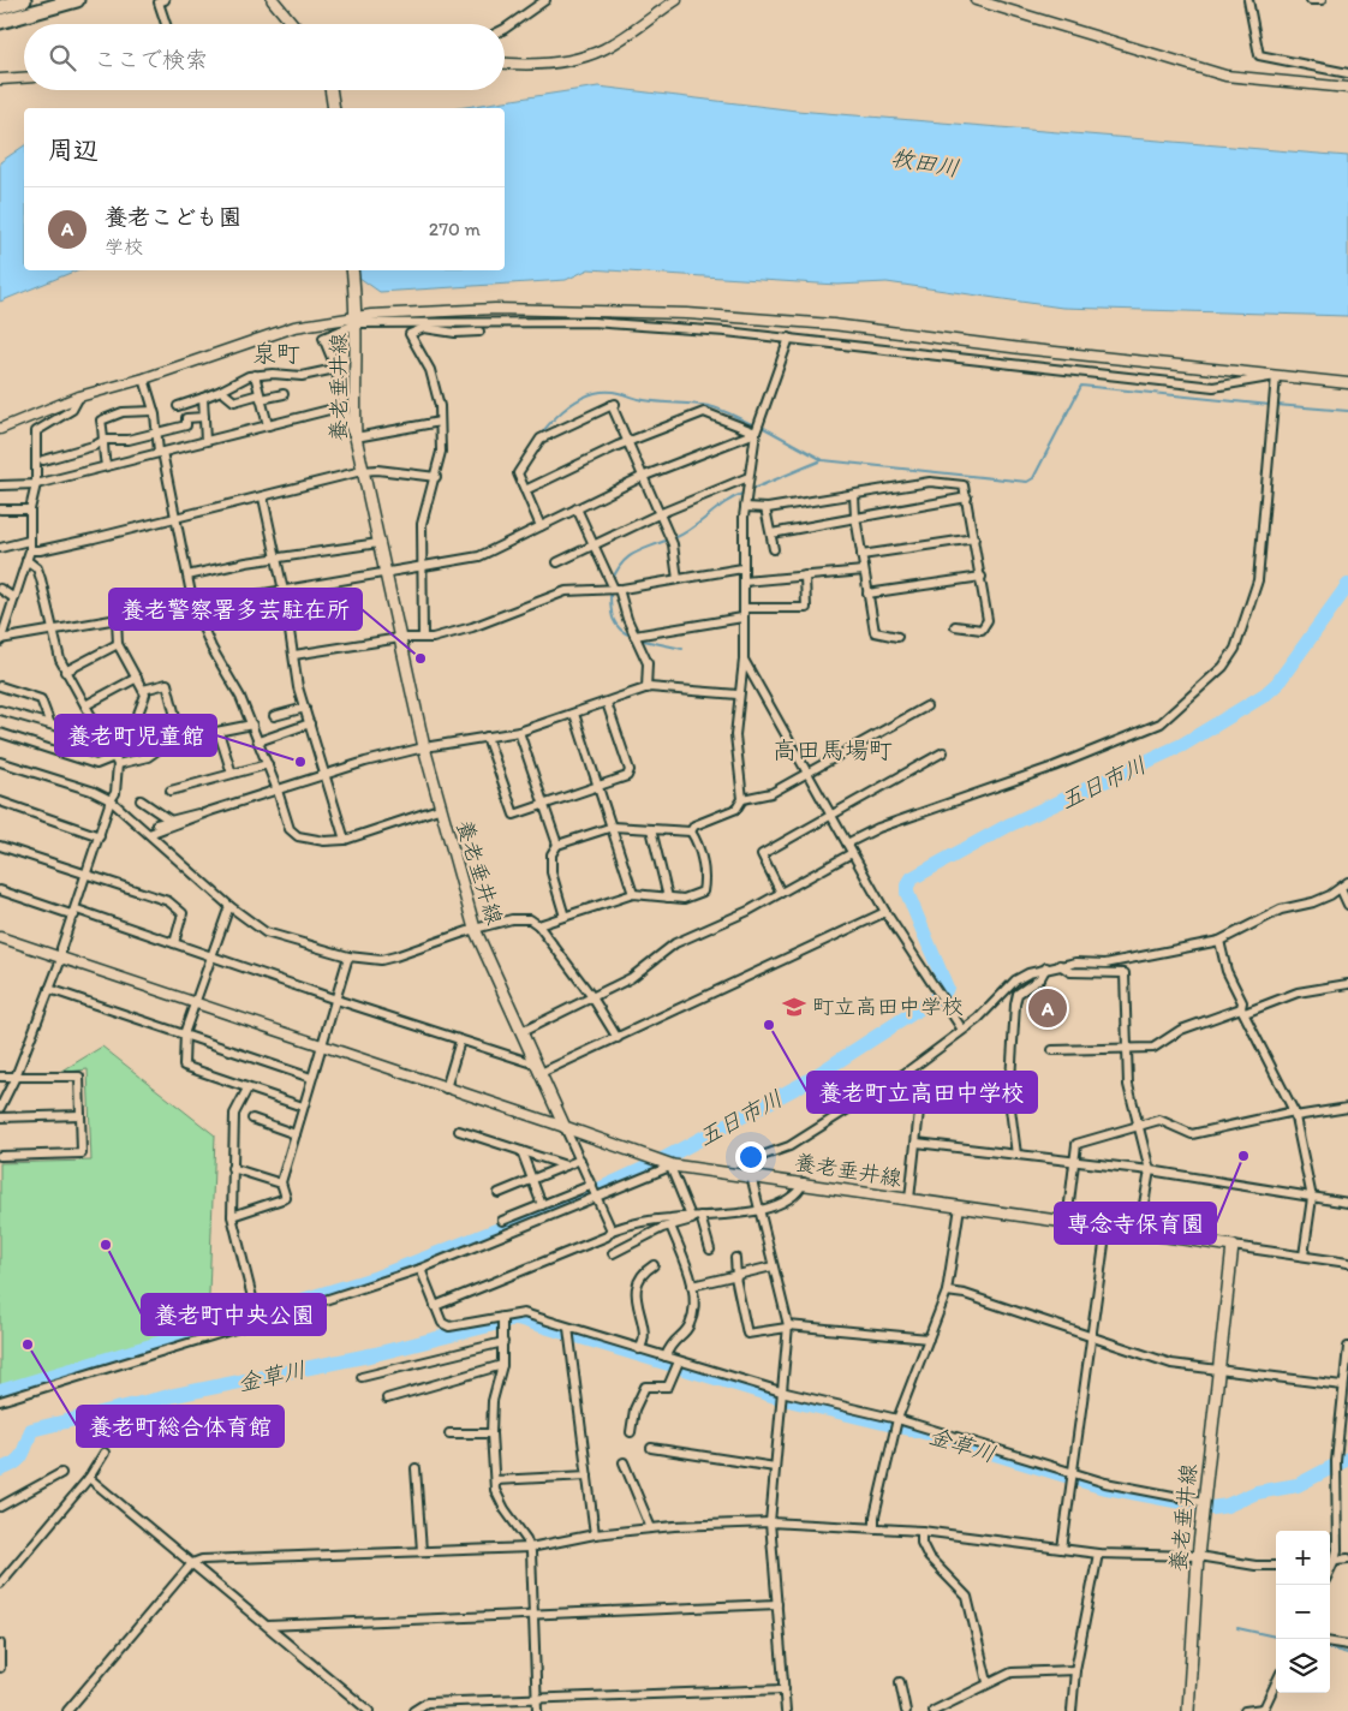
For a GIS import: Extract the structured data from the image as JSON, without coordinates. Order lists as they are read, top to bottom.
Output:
{
  "streets": {
    "main road": ["養老垂井線"]
  },
  "districts": ["泉町", "高田馬場町"],
  "water": ["牧田川", "五日市川", "金草川"],
  "places": {
    "other": [
      "養老警察署多芸駐在所",
      "養老町児童館",
      "養老町立高田中学校",
      "専念寺保育園",
      "養老町中央公園",
      "養老町総合体育館"
    ],
    "school or university": ["町立高田中学校"]
  },
  "page": {
    "search": "ここで検索",
    "heading": "周辺",
    "list": [
      {
        "mark": "A",
        "name": "養老こども園",
        "note": "学校",
        "value": "270 m"
      }
    ],
    "pins": "A",
    "map_buttons": ["+", "−"]
  }
}
